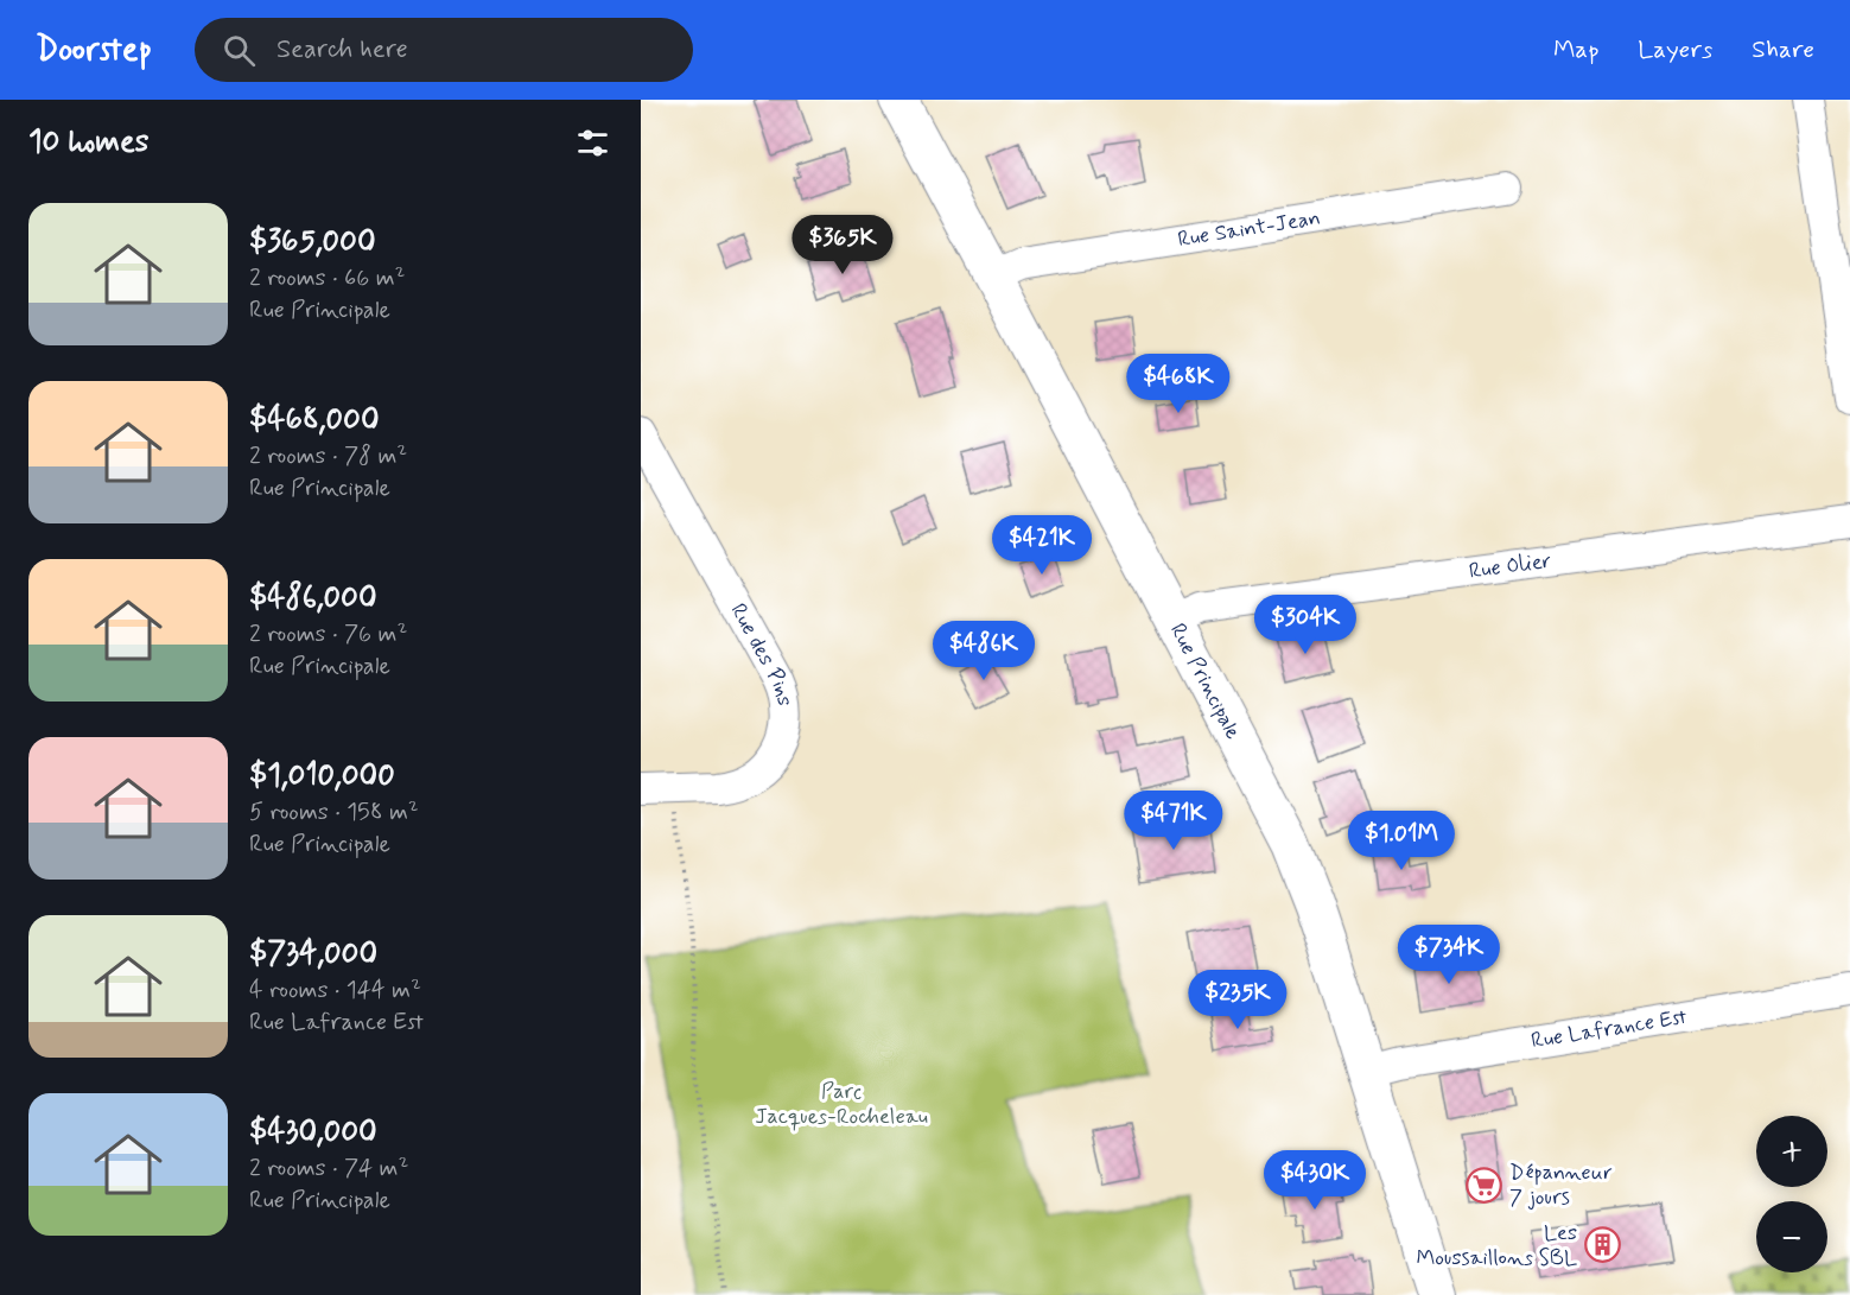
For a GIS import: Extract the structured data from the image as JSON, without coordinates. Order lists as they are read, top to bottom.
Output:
{
  "streets": {
    "street": [
      "Rue Saint-Jean",
      "Rue Olier",
      "Rue des Pins",
      "Rue Principale",
      "Rue Lafrance Est"
    ]
  },
  "crossings": [
    ["Rue Saint-Jean", "Rue Principale"],
    ["Rue Olier", "Rue Principale"],
    ["Rue Principale", "Rue Lafrance Est"]
  ],
  "parks": ["Parc Jacques-Rocheleau"],
  "places": {
    "supermarket": ["Dépanneur 7 jours"],
    "building": ["Les Moussaillons SBL"]
  },
  "page": {
    "header": "Doorstep",
    "search": "Search here",
    "nav": ["Map", "Layers", "Share"],
    "heading": "10 homes",
    "list": [
      {
        "name": "$365,000",
        "note": "2 rooms · 66 m² · Rue Principale"
      },
      {
        "name": "$468,000",
        "note": "2 rooms · 78 m² · Rue Principale"
      },
      {
        "name": "$486,000",
        "note": "2 rooms · 76 m² · Rue Principale"
      },
      {
        "name": "$1,010,000",
        "note": "5 rooms · 158 m² · Rue Principale"
      },
      {
        "name": "$734,000",
        "note": "4 rooms · 144 m² · Rue Lafrance Est"
      },
      {
        "name": "$430,000",
        "note": "2 rooms · 74 m² · Rue Principale"
      }
    ],
    "price": [
      "$365K",
      "$468K",
      "$421K",
      "$304K",
      "$486K",
      "$471K",
      "$1.01M",
      "$734K",
      "$235K",
      "$430K"
    ],
    "map_buttons": ["+", "−"]
  }
}
